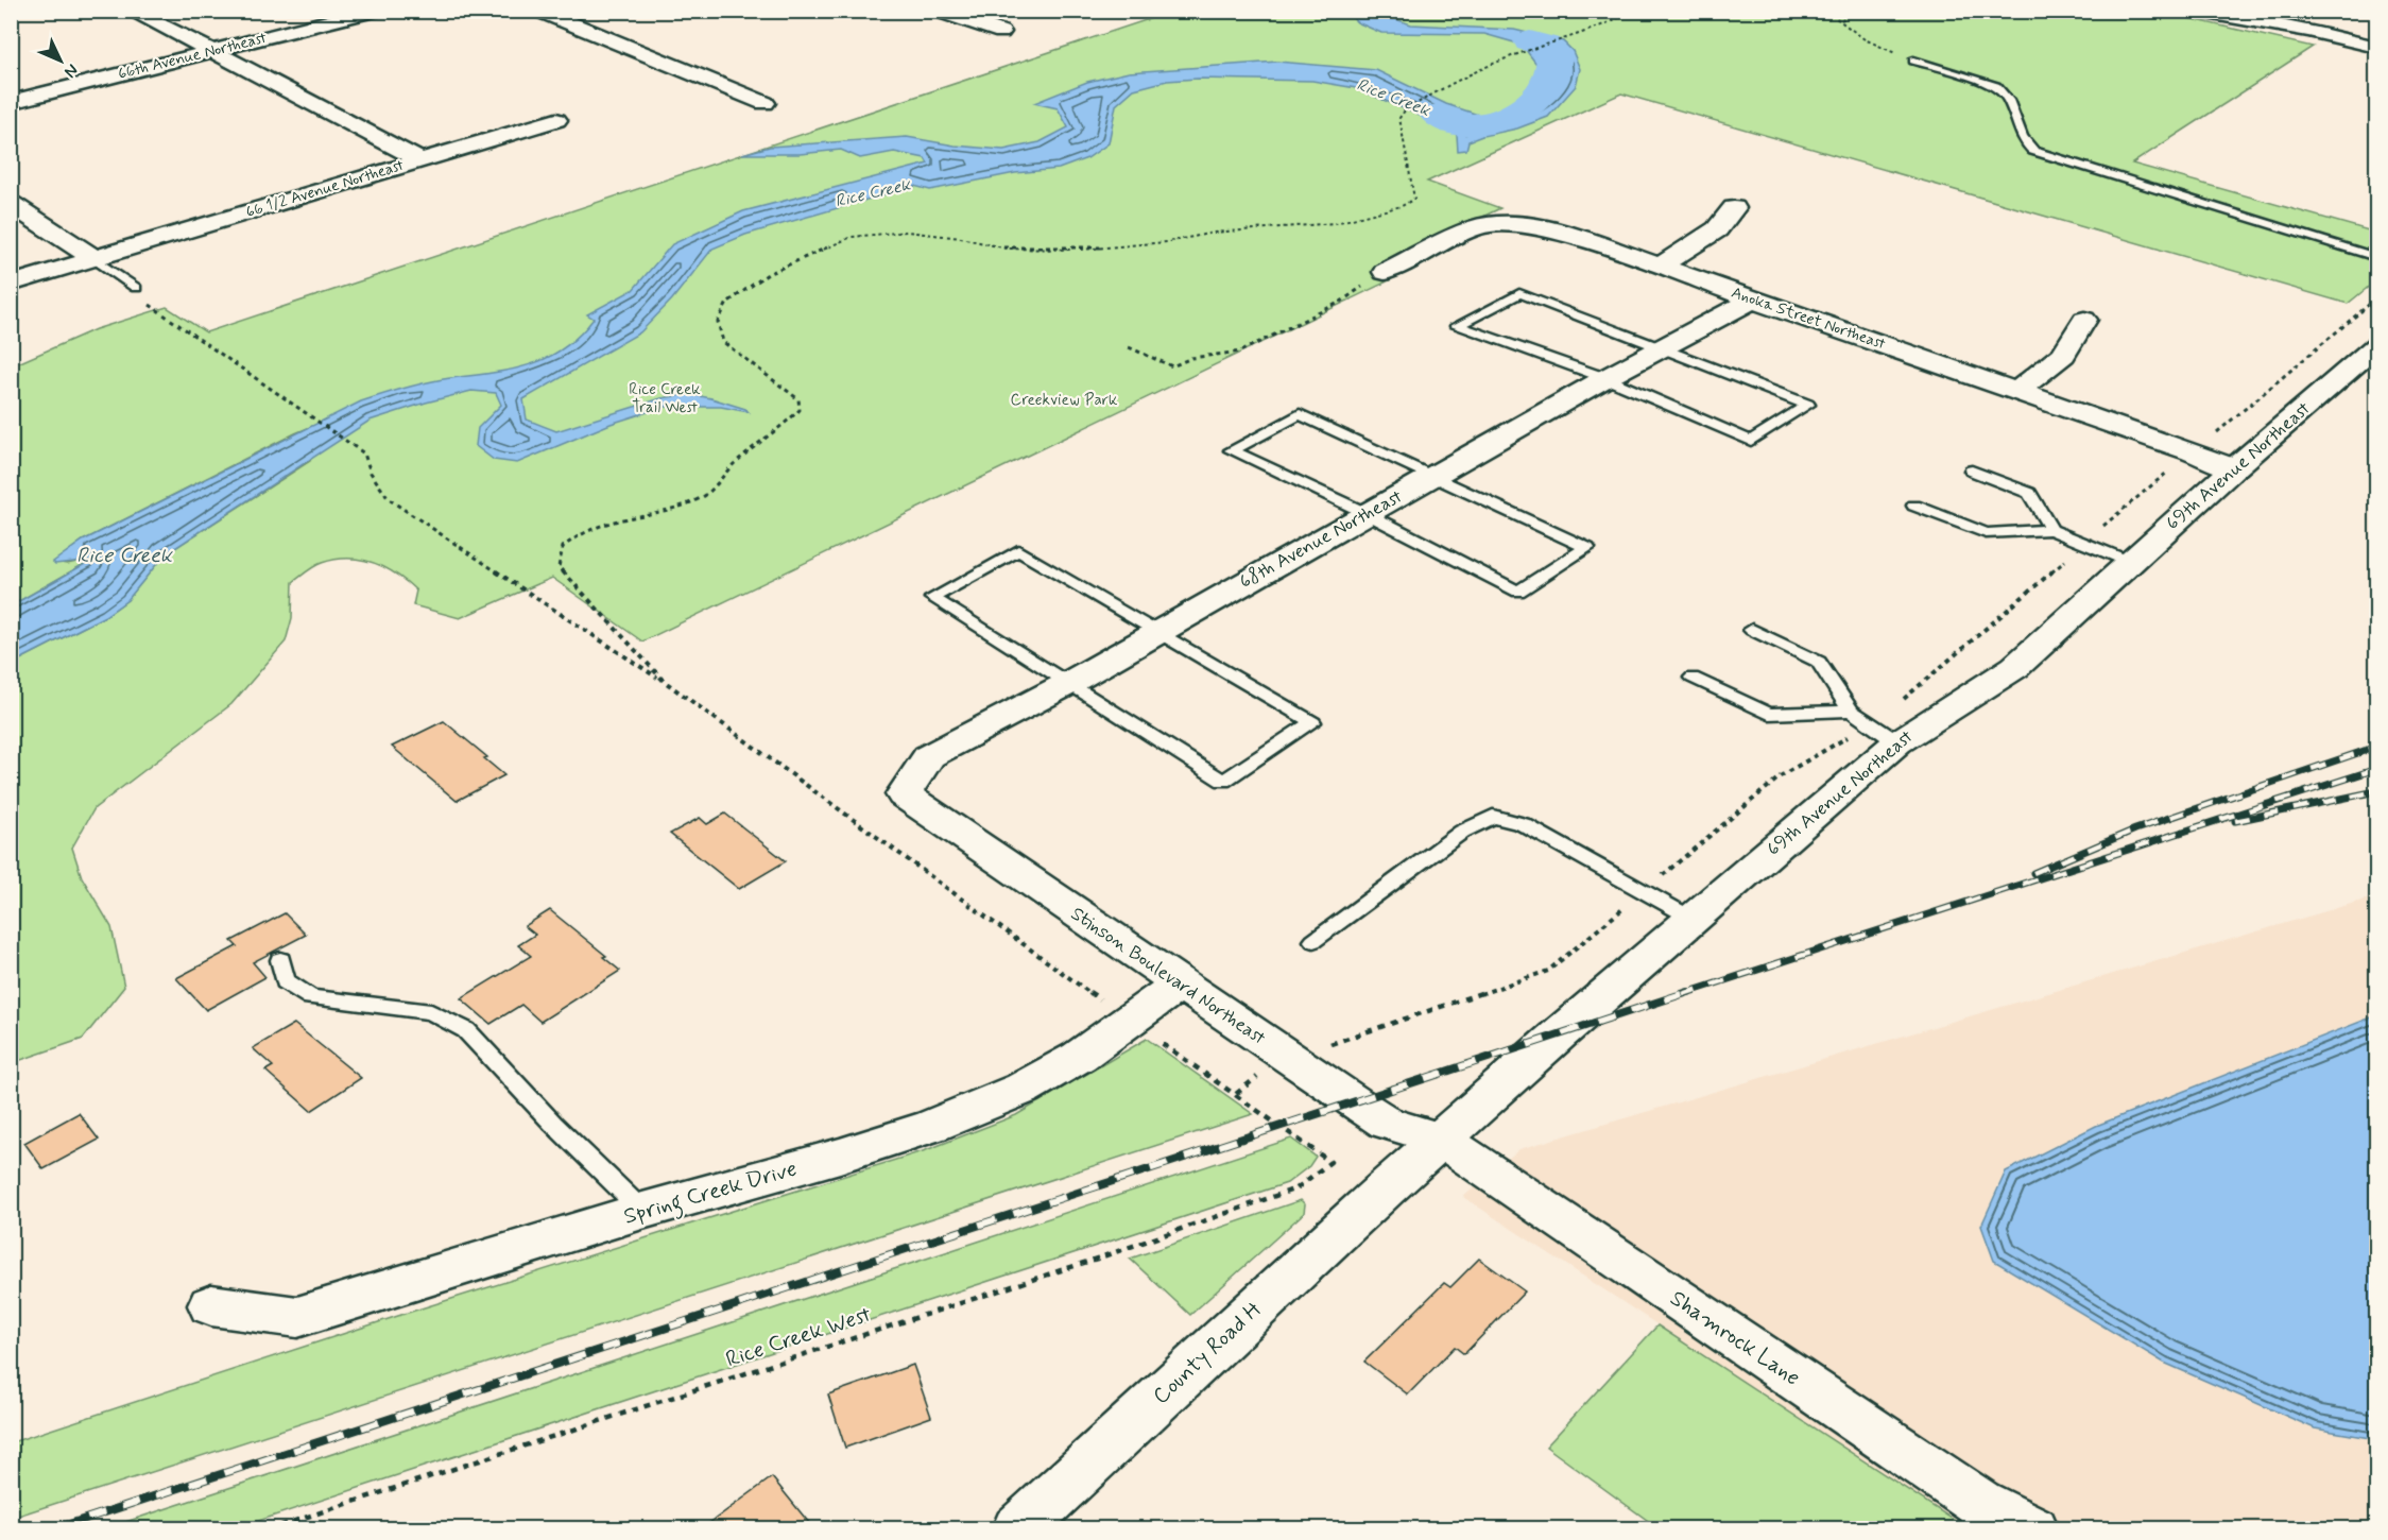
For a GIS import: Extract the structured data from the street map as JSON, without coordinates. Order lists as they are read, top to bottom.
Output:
{
  "streets": {
    "street": [
      "66th Avenue Northeast",
      "66 1/2 Avenue Northeast",
      "Anoka Street Northeast",
      "69th Avenue Northeast",
      "68th Avenue Northeast",
      "Stinson Boulevard Northeast",
      "Spring Creek Drive",
      "Shamrock Lane",
      "County Road H"
    ],
    "path": ["Rice Creek West"]
  },
  "crossings": [
    ["Anoka Street Northeast", "69th Avenue Northeast"],
    ["Anoka Street Northeast", "68th Avenue Northeast"],
    ["69th Avenue Northeast", "Stinson Boulevard Northeast"],
    ["69th Avenue Northeast", "Shamrock Lane"],
    ["69th Avenue Northeast", "County Road H"],
    ["68th Avenue Northeast", "Stinson Boulevard Northeast"],
    ["Stinson Boulevard Northeast", "Spring Creek Drive"],
    ["Stinson Boulevard Northeast", "Shamrock Lane"]
  ],
  "water": ["Rice Creek"],
  "parks": ["Rice Creek Trail West", "Creekview Park"],
  "north": "bottom right"
}
